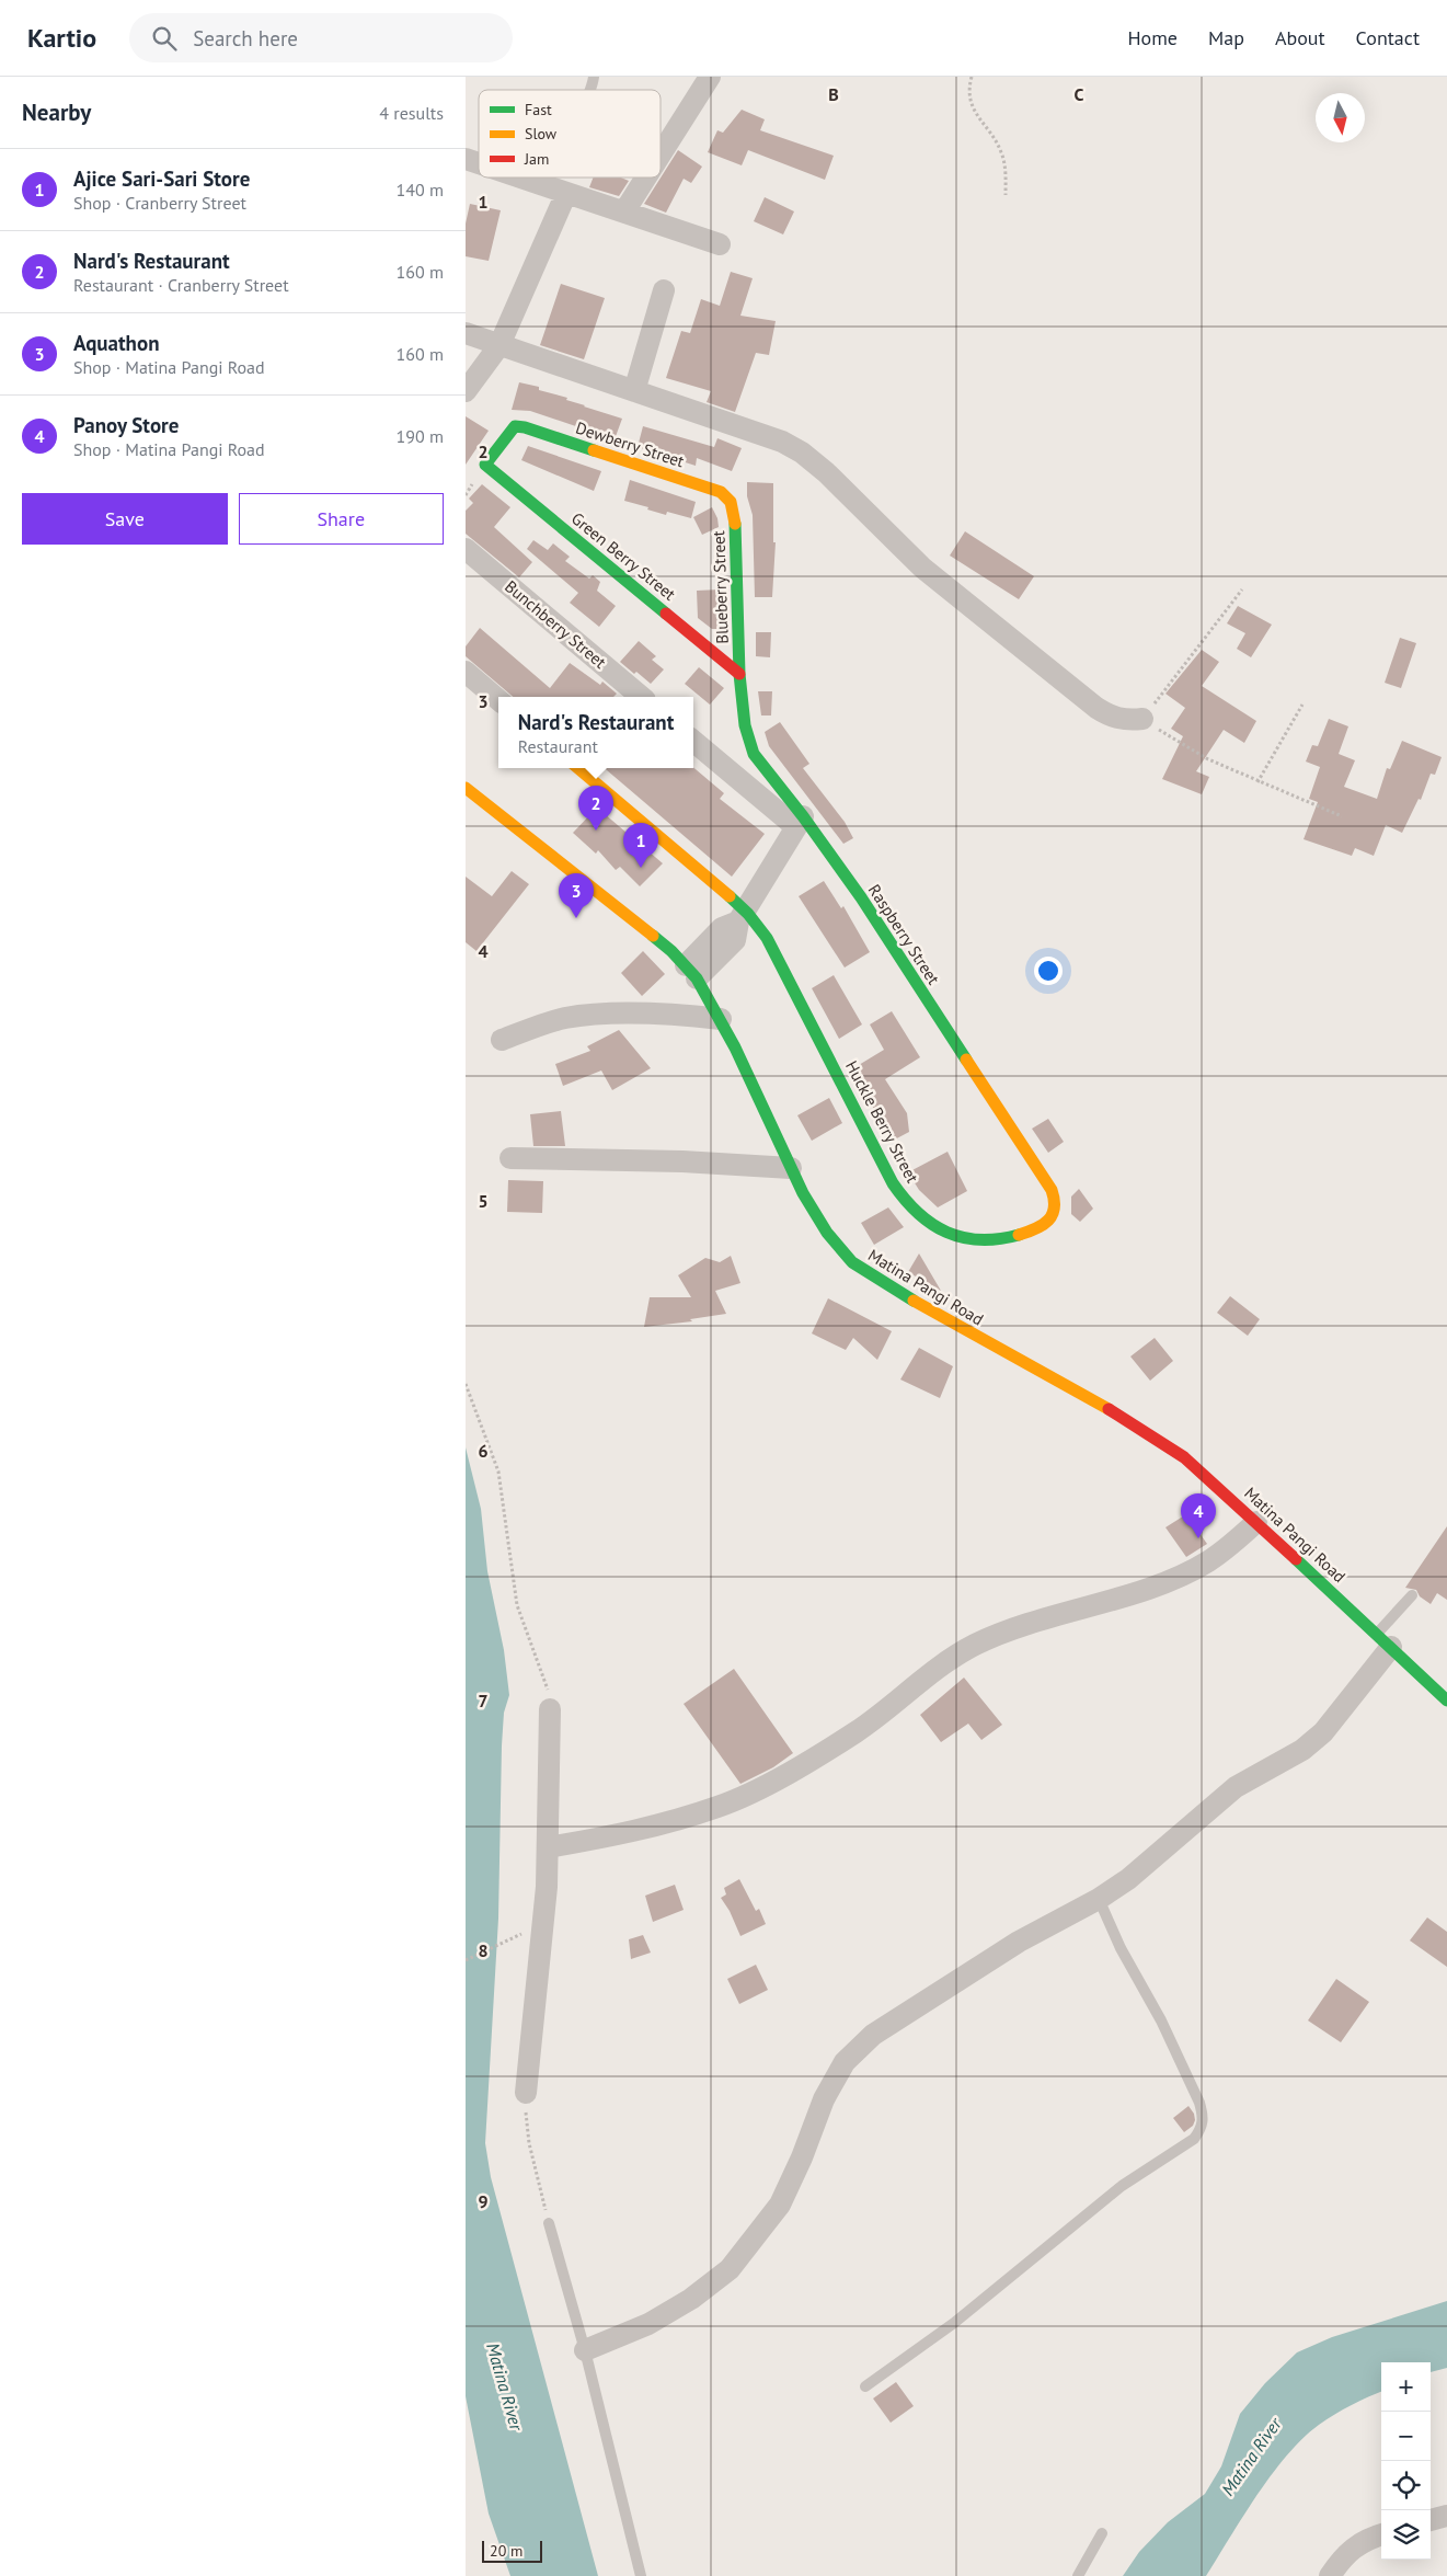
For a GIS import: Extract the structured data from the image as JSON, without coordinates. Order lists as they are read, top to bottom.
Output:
{
  "streets": {
    "street": [
      "Dewberry Street",
      "Green Berry Street",
      "Blueberry Street",
      "Bunchberry Street",
      "Raspberry Street",
      "Huckle Berry Street",
      "Matina Pangi Road"
    ]
  },
  "crossings": [
    ["Dewberry Street", "Green Berry Street"],
    ["Dewberry Street", "Blueberry Street"],
    ["Green Berry Street", "Blueberry Street"],
    ["Green Berry Street", "Raspberry Street"],
    ["Blueberry Street", "Raspberry Street"],
    ["Raspberry Street", "Huckle Berry Street"]
  ],
  "water": ["Matina River"],
  "legend": ["Fast", "Slow", "Jam"],
  "scale_bar": "20 m",
  "north": "bottom",
  "page": {
    "header": "Kartio",
    "search": "Search here",
    "nav": [
      "Home",
      "Map",
      "About",
      "Contact"
    ],
    "heading": ["Nearby", "4 results"],
    "list": [
      {
        "mark": "1",
        "name": "Ajice Sari-Sari Store",
        "note": "Shop · Cranberry Street",
        "value": "140 m"
      },
      {
        "mark": "2",
        "name": "Nard's Restaurant",
        "note": "Restaurant · Cranberry Street",
        "value": "160 m"
      },
      {
        "mark": "3",
        "name": "Aquathon",
        "note": "Shop · Matina Pangi Road",
        "value": "160 m"
      },
      {
        "mark": "4",
        "name": "Panoy Store",
        "note": "Shop · Matina Pangi Road",
        "value": "190 m"
      }
    ],
    "buttons": ["Save", "Share"],
    "popup": ["Nard's Restaurant", "Restaurant"],
    "pins": [
      "2",
      "1",
      "3",
      "4"
    ],
    "map_buttons": ["+", "−"],
    "scale": "20 m"
  },
  "grid": {
    "columns": ["B", "C"],
    "rows": [
      "1",
      "2",
      "3",
      "4",
      "5",
      "6",
      "7",
      "8",
      "9"
    ]
  }
}
